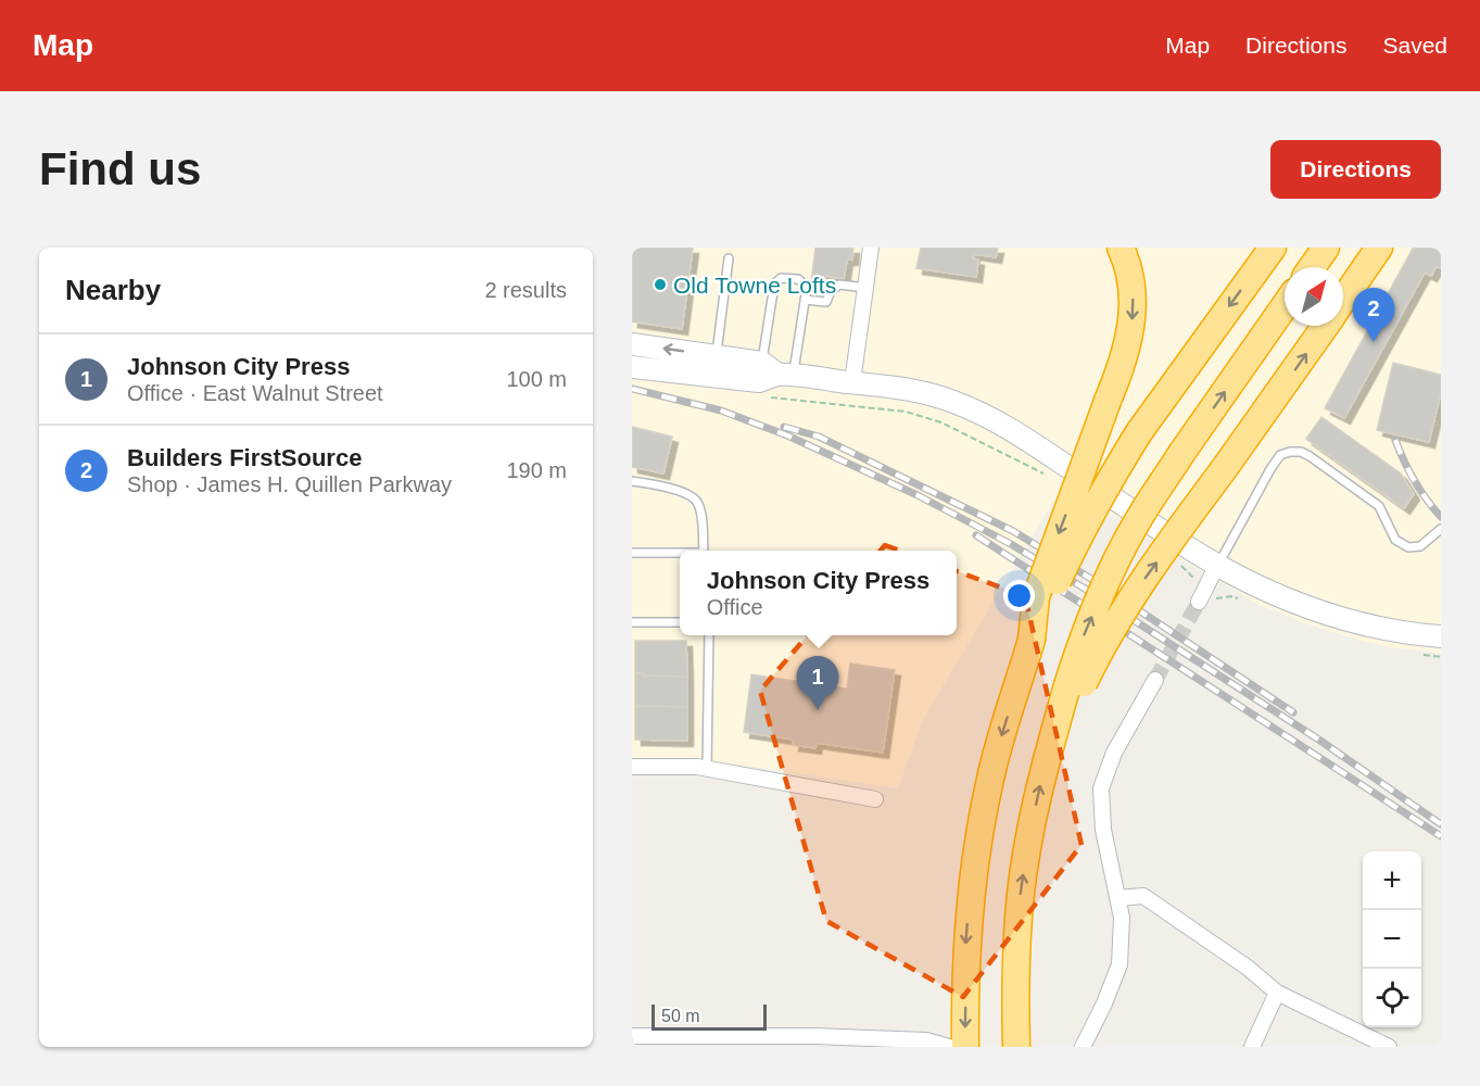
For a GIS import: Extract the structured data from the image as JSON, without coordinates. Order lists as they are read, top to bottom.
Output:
{
  "places": ["Old Towne Lofts"],
  "scale_bar": "50 m",
  "north": "top right",
  "page": {
    "header": "Map",
    "nav": ["Map", "Directions", "Saved"],
    "buttons": "Directions",
    "title": "Find us",
    "heading": ["Nearby", "2 results"],
    "pins": ["2", "1"],
    "list": [
      {
        "mark": "1",
        "name": "Johnson City Press",
        "note": "Office · East Walnut Street",
        "value": "100 m"
      },
      {
        "mark": "2",
        "name": "Builders FirstSource",
        "note": "Shop · James H. Quillen Parkway",
        "value": "190 m"
      }
    ],
    "popup": ["Johnson City Press", "Office"],
    "map_buttons": ["+", "−"],
    "scale": "50 m"
  }
}
